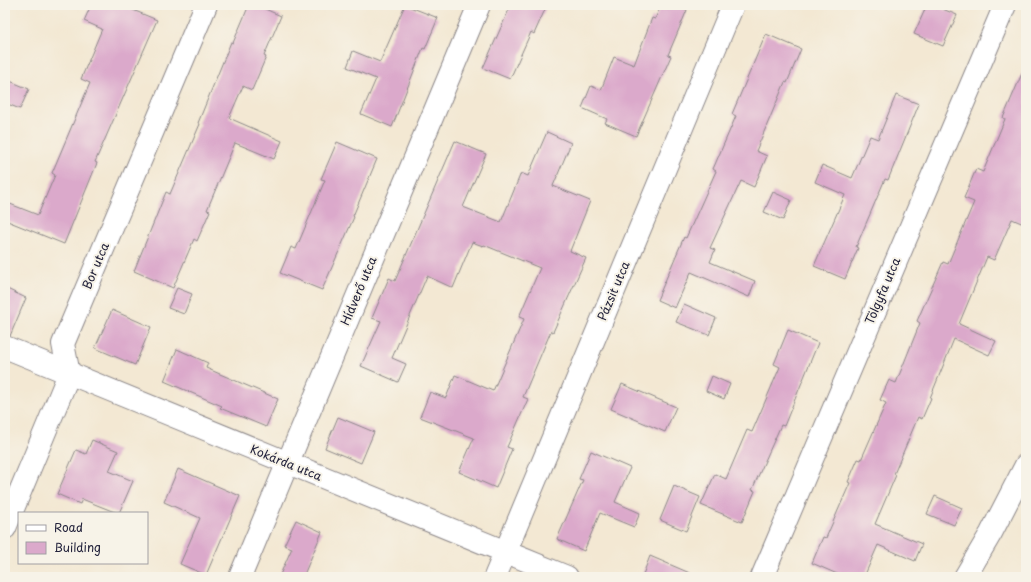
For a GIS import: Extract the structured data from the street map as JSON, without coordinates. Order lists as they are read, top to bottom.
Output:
{
  "streets": {
    "street": [
      "Bor utca",
      "Hídverő utca",
      "Pázsit utca",
      "Tölgyfa utca",
      "Kokárda utca"
    ]
  },
  "crossings": [
    ["Bor utca", "Kokárda utca"],
    ["Hídverő utca", "Kokárda utca"],
    ["Pázsit utca", "Kokárda utca"]
  ],
  "legend": ["Road", "Building"]
}
